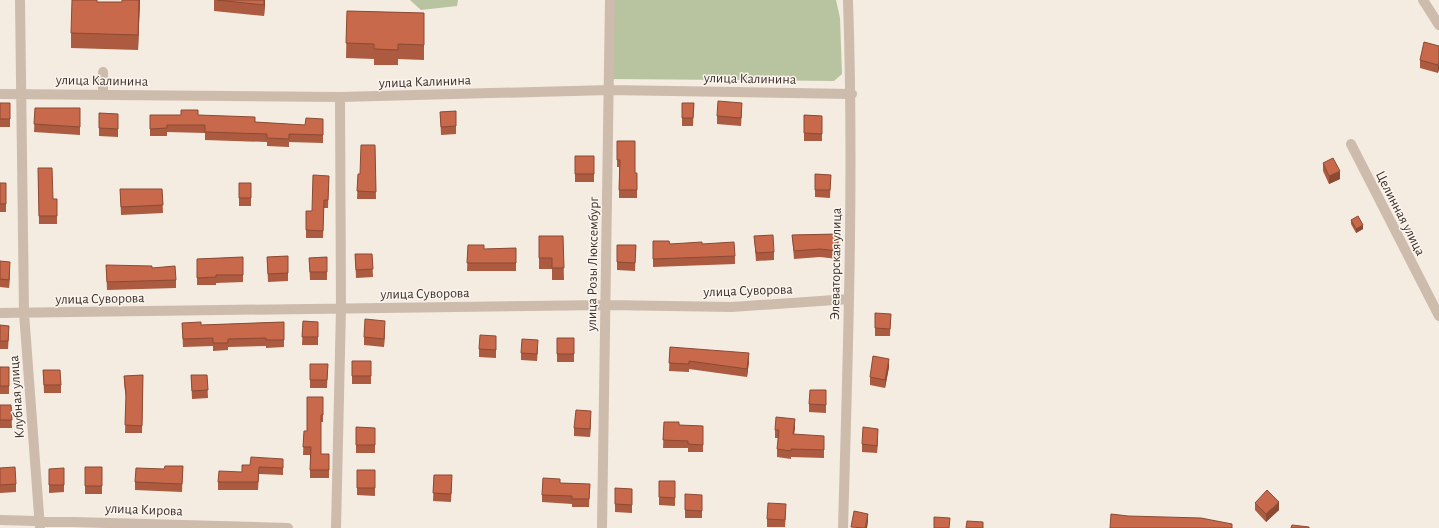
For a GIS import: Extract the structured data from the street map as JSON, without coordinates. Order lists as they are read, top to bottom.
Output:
{
  "streets": {
    "street": [
      "улица Калинина",
      "Целинная улица",
      "улица Розы Люксембург",
      "Элеваторская улица",
      "улица Суворова",
      "Клубная улица",
      "улица Кирова"
    ]
  },
  "crossings": [
    ["улица Калинина", "улица Розы Люксембург"],
    ["улица Калинина", "Элеваторская улица"],
    ["улица Калинина", "Клубная улица"],
    ["улица Розы Люксембург", "улица Суворова"],
    ["Элеваторская улица", "улица Суворова"],
    ["улица Суворова", "Клубная улица"],
    ["Клубная улица", "улица Кирова"]
  ]
}
